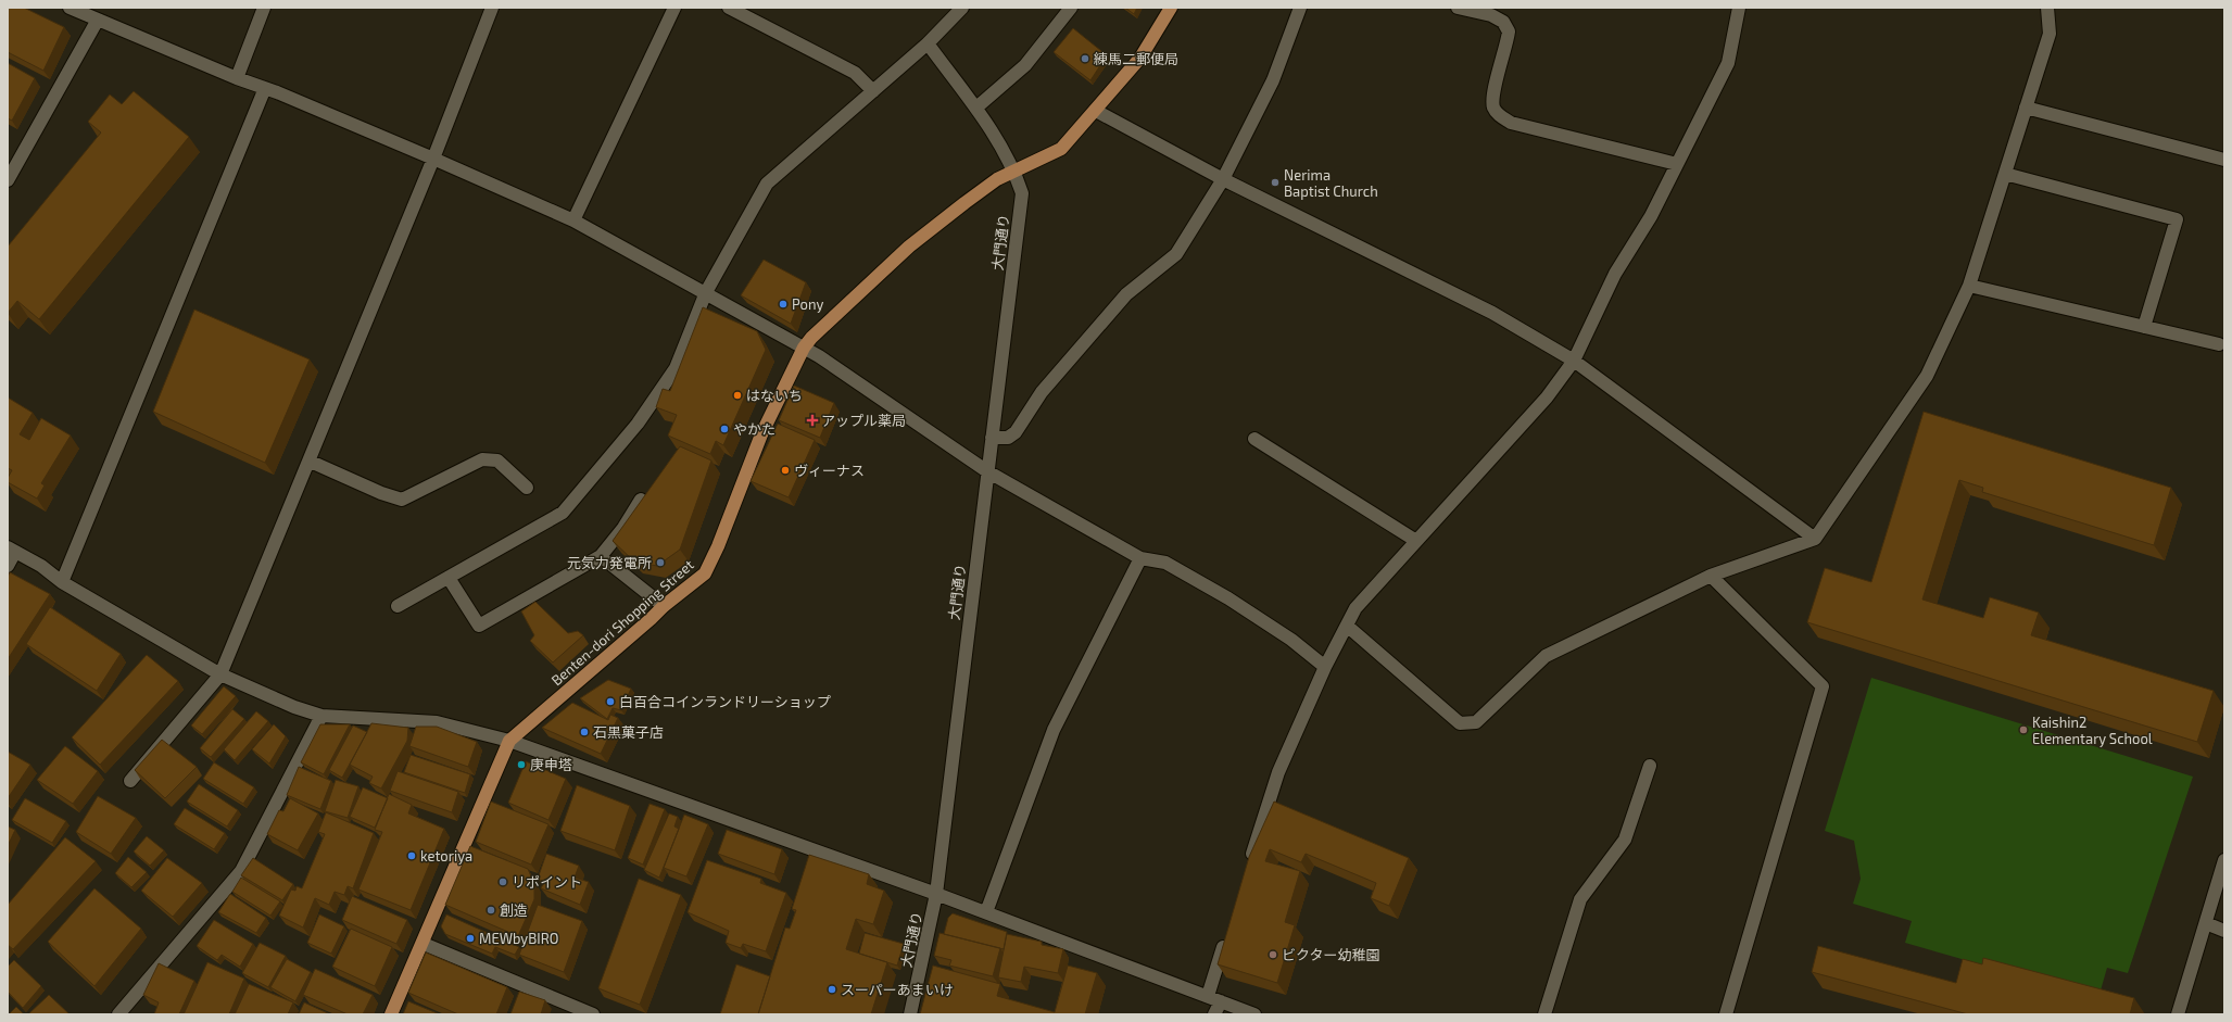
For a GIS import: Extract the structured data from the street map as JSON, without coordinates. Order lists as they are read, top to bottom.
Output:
{
  "streets": {
    "main road": ["Benten-dori Shopping Street"],
    "street": ["大門通り"]
  },
  "crossings": [
    ["大門通り", "Benten-dori Shopping Street"]
  ],
  "places": {
    "other": [
      "練馬二郵便局",
      "Nerima Baptist Church",
      "Pony",
      "はないち",
      "やかた",
      "ヴィーナス",
      "元気力発電所",
      "白百合コインランドリーショップ",
      "Kaishin2 Elementary School",
      "石黒菓子店",
      "庚申塔",
      "ketoriya",
      "リポイント",
      "創造",
      "MEWbyBIRO",
      "ビクター幼稚園",
      "スーパーあまいけ"
    ],
    "health": ["アップル薬局"]
  }
}
